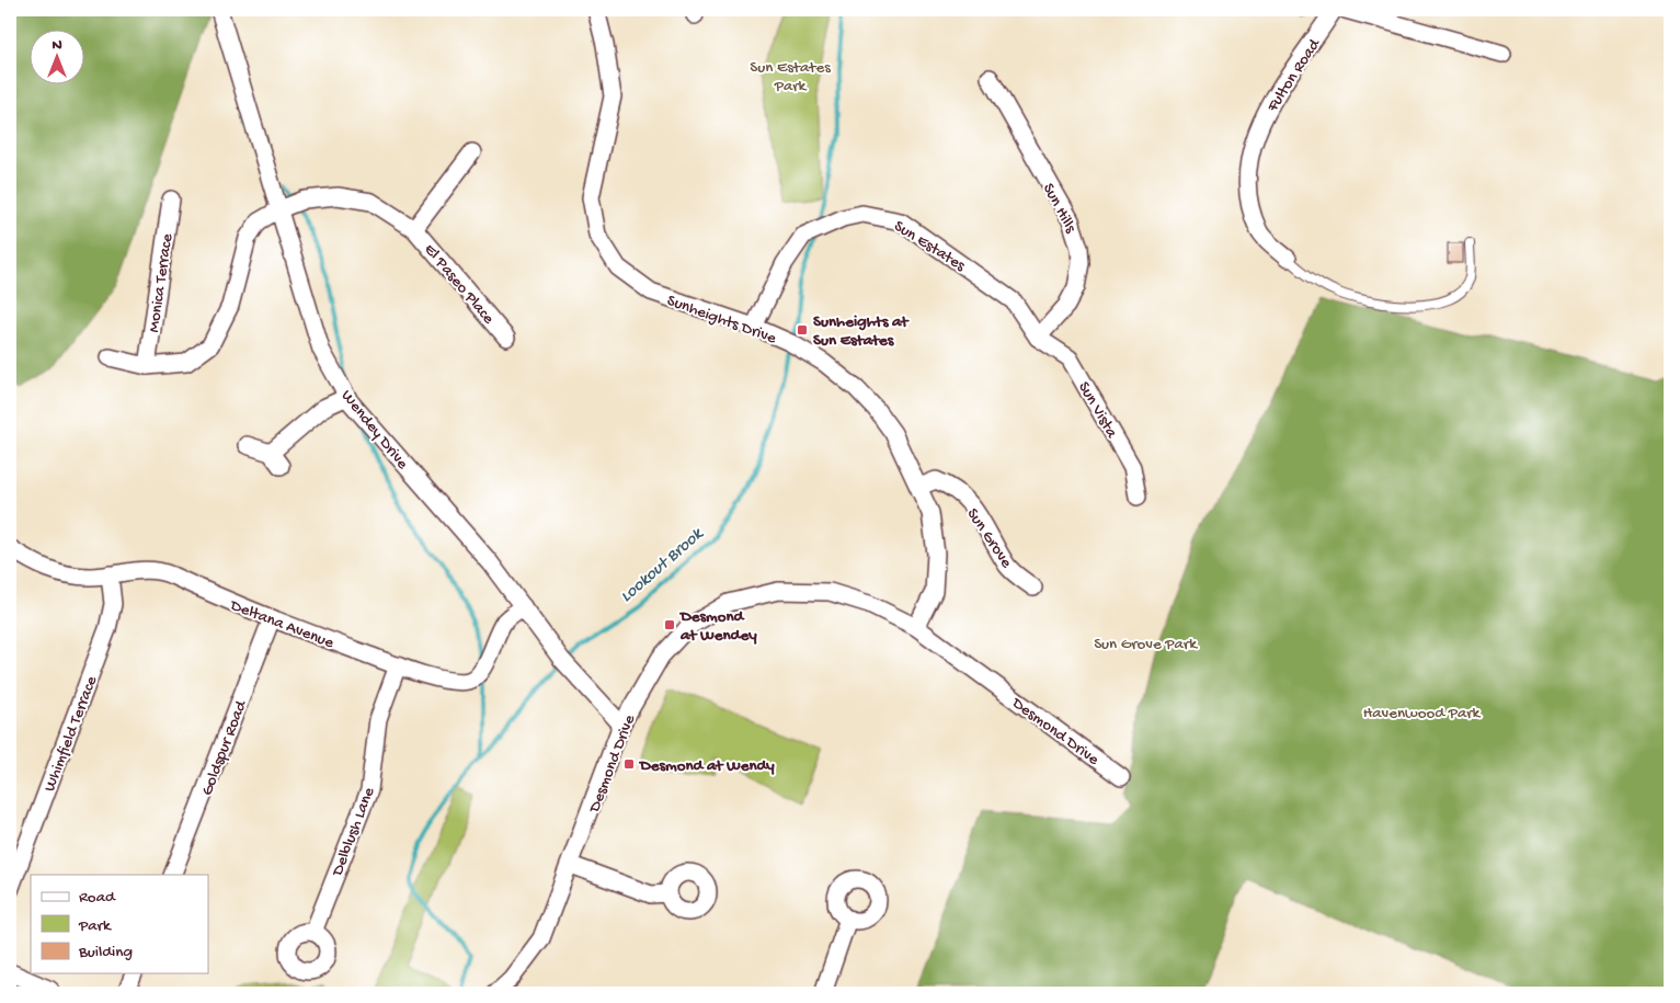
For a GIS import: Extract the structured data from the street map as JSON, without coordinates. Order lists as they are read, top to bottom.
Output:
{
  "streets": {
    "street": [
      "Fulton Road",
      "Sun Hills",
      "Sun Estates",
      "Monica Terrace",
      "El Paseo Place",
      "Sunheights Drive",
      "Sun Vista",
      "Wendey Drive",
      "Sun Grove",
      "Deltana Avenue",
      "Desmond Drive",
      "Whimfield Terrace",
      "Goldspur Road",
      "Delblush Lane"
    ]
  },
  "crossings": [
    ["Sun Hills", "Sun Estates"],
    ["Sun Hills", "Sun Vista"],
    ["Sun Estates", "Sunheights Drive"],
    ["Sun Estates", "Sun Vista"],
    ["El Paseo Place", "Wendey Drive"],
    ["Sunheights Drive", "Sun Grove"],
    ["Sunheights Drive", "Desmond Drive"],
    ["Wendey Drive", "Deltana Avenue"],
    ["Wendey Drive", "Desmond Drive"],
    ["Deltana Avenue", "Whimfield Terrace"],
    ["Deltana Avenue", "Goldspur Road"],
    ["Deltana Avenue", "Delblush Lane"]
  ],
  "water": ["Lookout Brook"],
  "parks": ["Sun Estates Park", "Sun Grove Park", "Havenwood Park"],
  "places": {
    "transit": ["Sunheights at Sun Estates", "Desmond at Wendey", "Desmond at Wendy"]
  },
  "legend": ["Road", "Park", "Building"],
  "north": "top"
}
